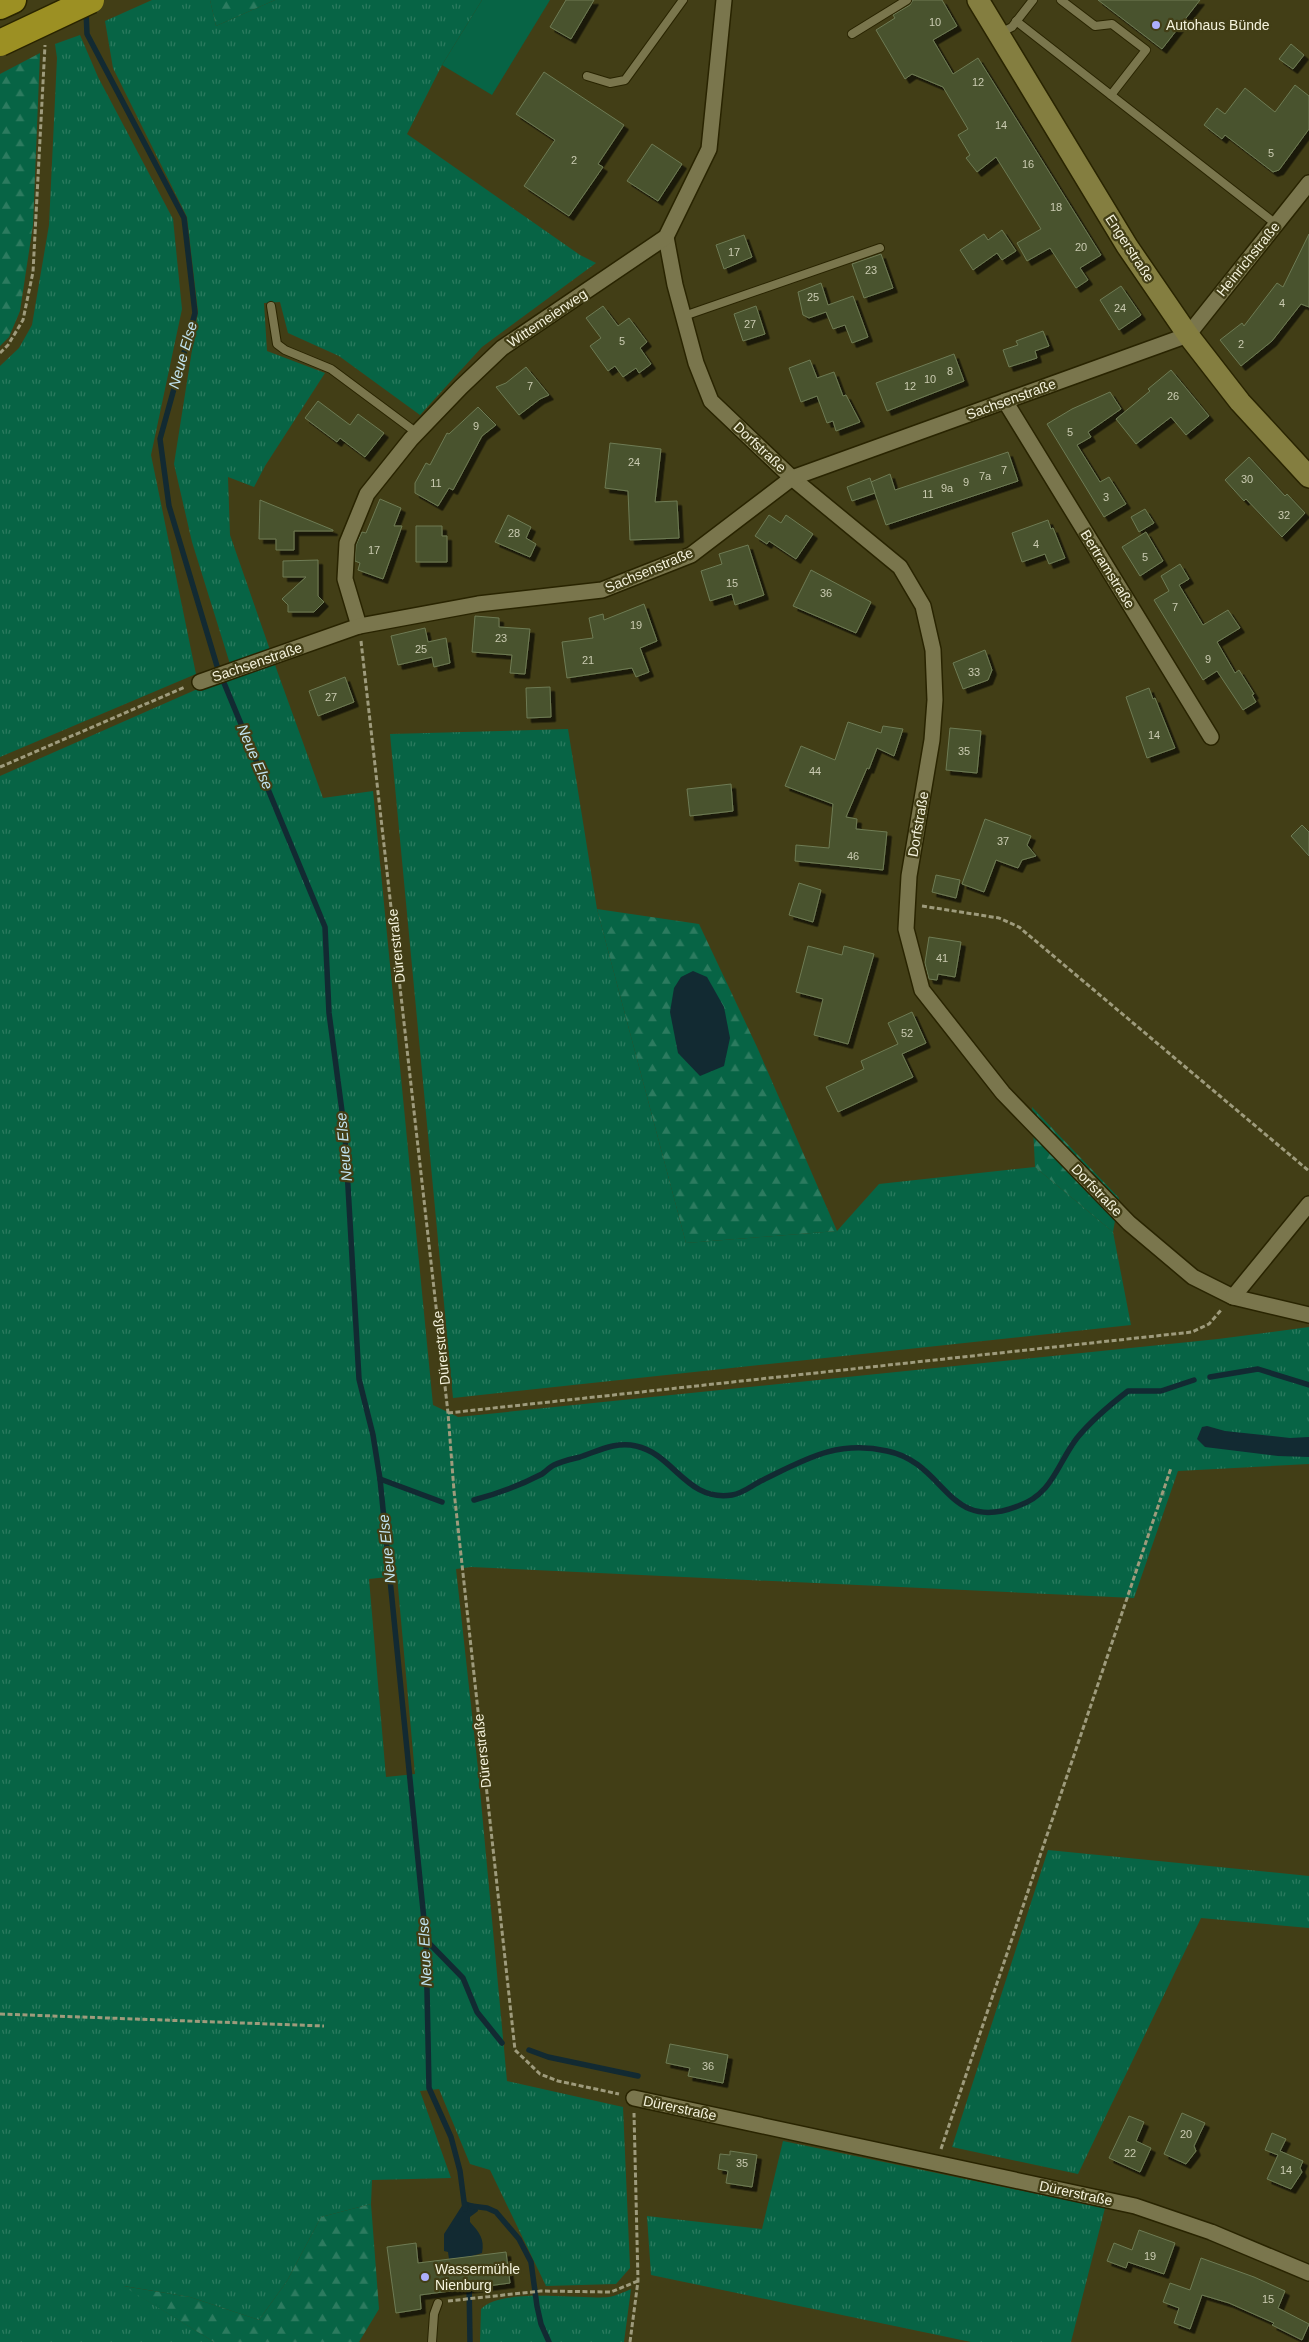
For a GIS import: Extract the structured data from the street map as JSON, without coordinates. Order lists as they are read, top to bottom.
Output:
{
  "streets": {
    "main road": ["Engerstraße"],
    "street": [
      "Heinrichstraße",
      "Wittemeierweg",
      "Sachsenstraße",
      "Dorfstraße",
      "Bertramstraße",
      "Dürerstraße"
    ]
  },
  "crossings": [
    ["Engerstraße", "Heinrichstraße"],
    ["Engerstraße", "Sachsenstraße"],
    ["Heinrichstraße", "Sachsenstraße"],
    ["Wittemeierweg", "Sachsenstraße"],
    ["Wittemeierweg", "Dorfstraße"],
    ["Wittemeierweg", "Dürerstraße"],
    ["Sachsenstraße", "Dorfstraße"],
    ["Sachsenstraße", "Bertramstraße"],
    ["Sachsenstraße", "Dürerstraße"]
  ],
  "water": ["Neue Else"],
  "places": ["Autohaus Bünde", "Wassermühle Nienburg"],
  "house_numbers": [
    "10",
    "12",
    "14",
    "5",
    "2",
    "16",
    "18",
    "20",
    "17",
    "23",
    "25",
    "4",
    "24",
    "27",
    "5",
    "2",
    "8",
    "10",
    "7",
    "12",
    "26",
    "9",
    "5",
    "24",
    "7",
    "7a",
    "30",
    "9",
    "11",
    "9a",
    "11",
    "3",
    "32",
    "28",
    "4",
    "17",
    "5",
    "15",
    "36",
    "7",
    "19",
    "23",
    "25",
    "9",
    "21",
    "33",
    "27",
    "14",
    "35",
    "44",
    "37",
    "46",
    "41",
    "52",
    "36",
    "20",
    "22",
    "35",
    "14",
    "19",
    "15"
  ]
}
